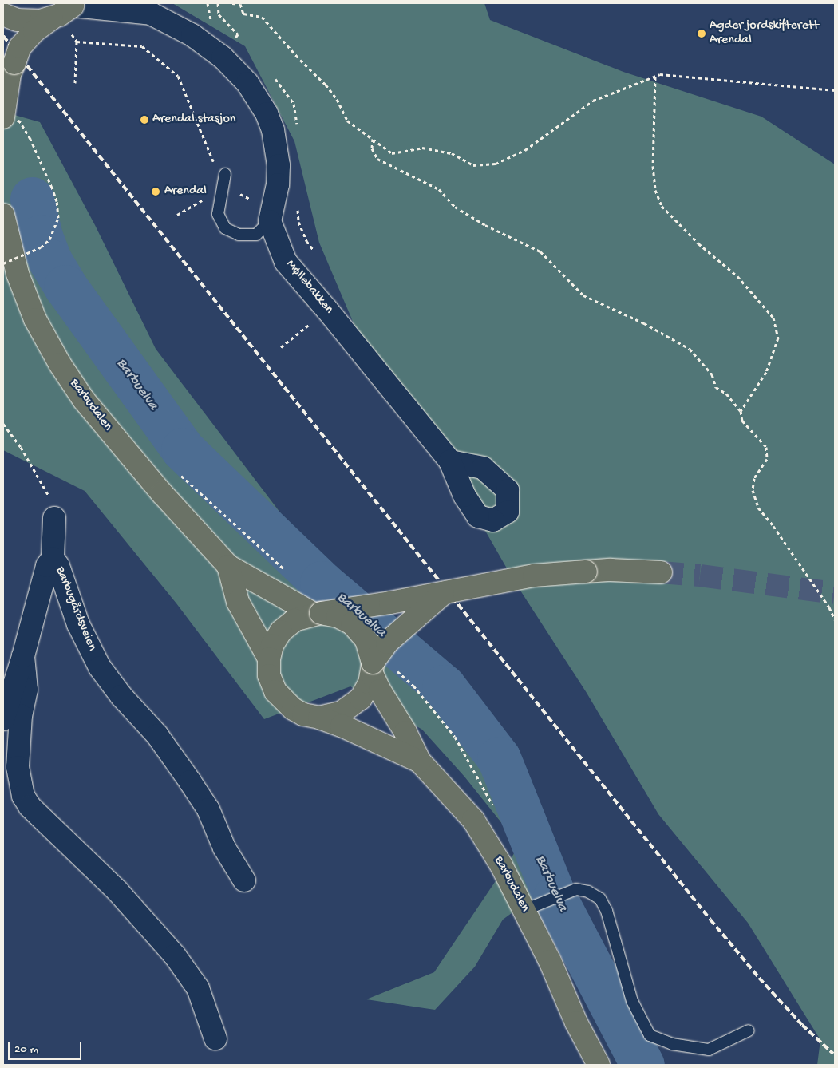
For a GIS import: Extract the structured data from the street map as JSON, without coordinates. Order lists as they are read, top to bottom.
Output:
{
  "streets": {
    "main road": ["Barbudalen"],
    "street": ["Møllebakken", "Barbugårdsveien"]
  },
  "water": ["Barbuelva"],
  "places": ["Agder jordskifterett Arendal", "Arendal stasjon", "Arendal"],
  "scale_bar": "20 m"
}
